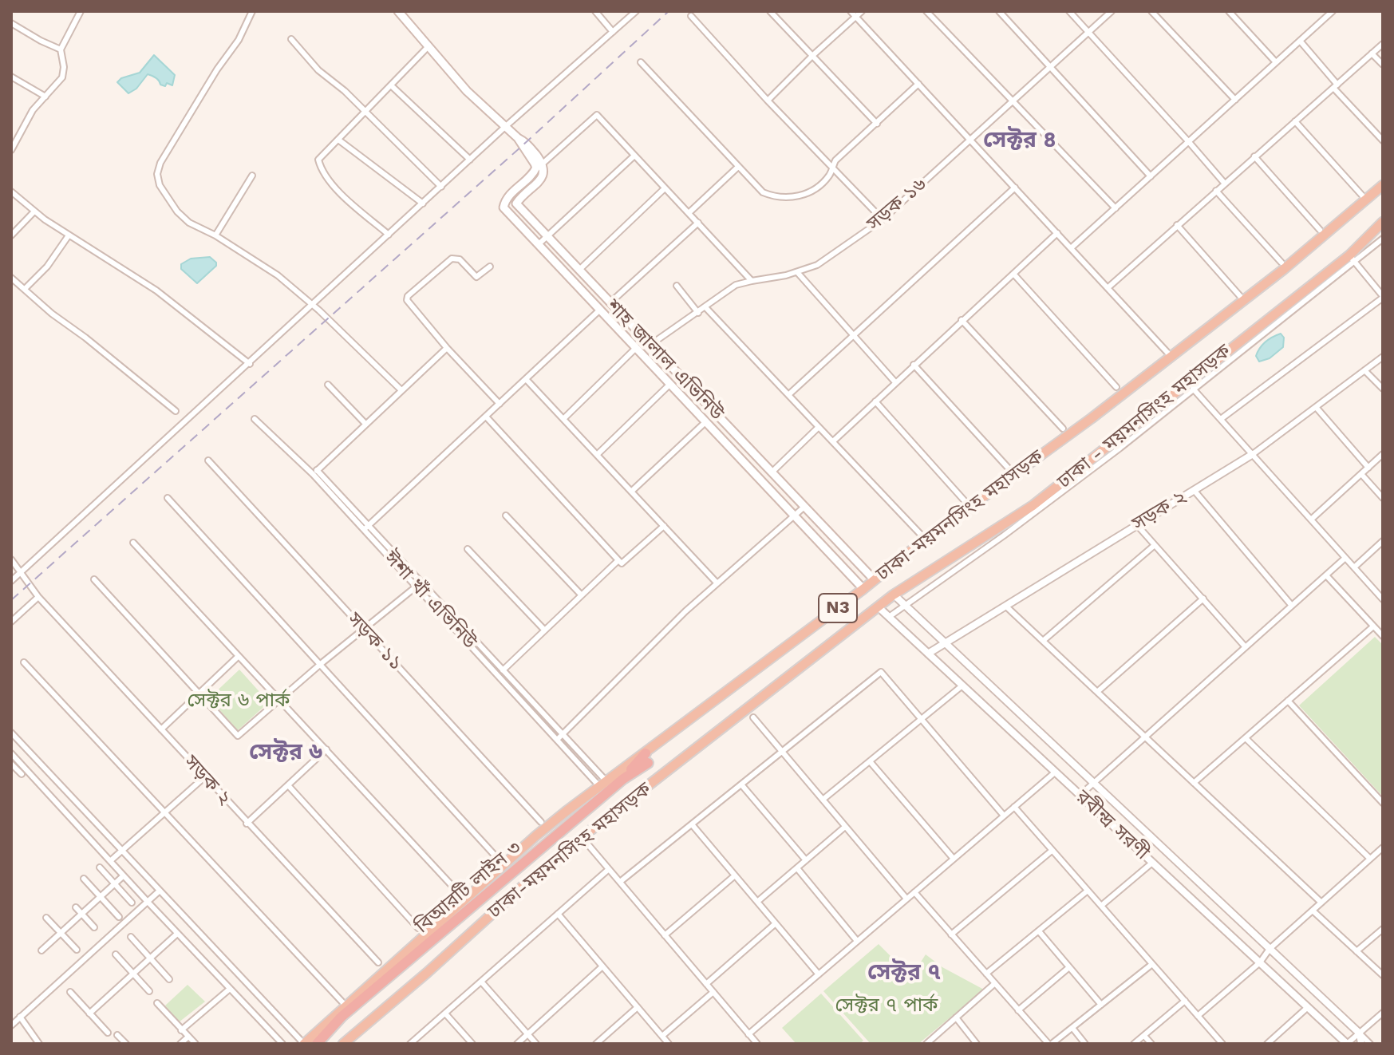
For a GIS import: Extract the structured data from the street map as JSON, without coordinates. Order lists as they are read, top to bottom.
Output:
{
  "streets": {
    "highway": [
      "ঢাকা - ময়মনসিংহ মহাসড়ক",
      "ঢাকা-ময়মনসিংহ মহাসড়ক",
      "N3",
      "বিআরটি লাইন ৩"
    ],
    "main road": ["শাহ জালাল এভিনিউ"],
    "street": [
      "সড়ক ১৬",
      "সড়ক ২",
      "ঈশা খাঁ এভিনিউ",
      "সড়ক ১১",
      "রবীন্দ্র সরণী"
    ]
  },
  "crossings": [
    ["সড়ক ১৬", "শাহ জালাল এভিনিউ"],
    ["শাহ জালাল এভিনিউ", "ঢাকা-ময়মনসিংহ মহাসড়ক"],
    ["ঢাকা - ময়মনসিংহ মহাসড়ক", "ঢাকা-ময়মনসিংহ মহাসড়ক"],
    ["ঢাকা - ময়মনসিংহ মহাসড়ক", "রবীন্দ্র সরণী"],
    ["সড়ক ২", "রবীন্দ্র সরণী"],
    ["ঢাকা-ময়মনসিংহ মহাসড়ক", "ঈশা খাঁ এভিনিউ"],
    ["ঢাকা-ময়মনসিংহ মহাসড়ক", "রবীন্দ্র সরণী"],
    ["ঢাকা-ময়মনসিংহ মহাসড়ক", "বিআরটি লাইন ৩"]
  ],
  "districts": ["সেক্টর ৪", "সেক্টর ৬", "সেক্টর ৭"],
  "parks": ["সেক্টর ৬ পার্ক", "সেক্টর ৭ পার্ক"]
}
